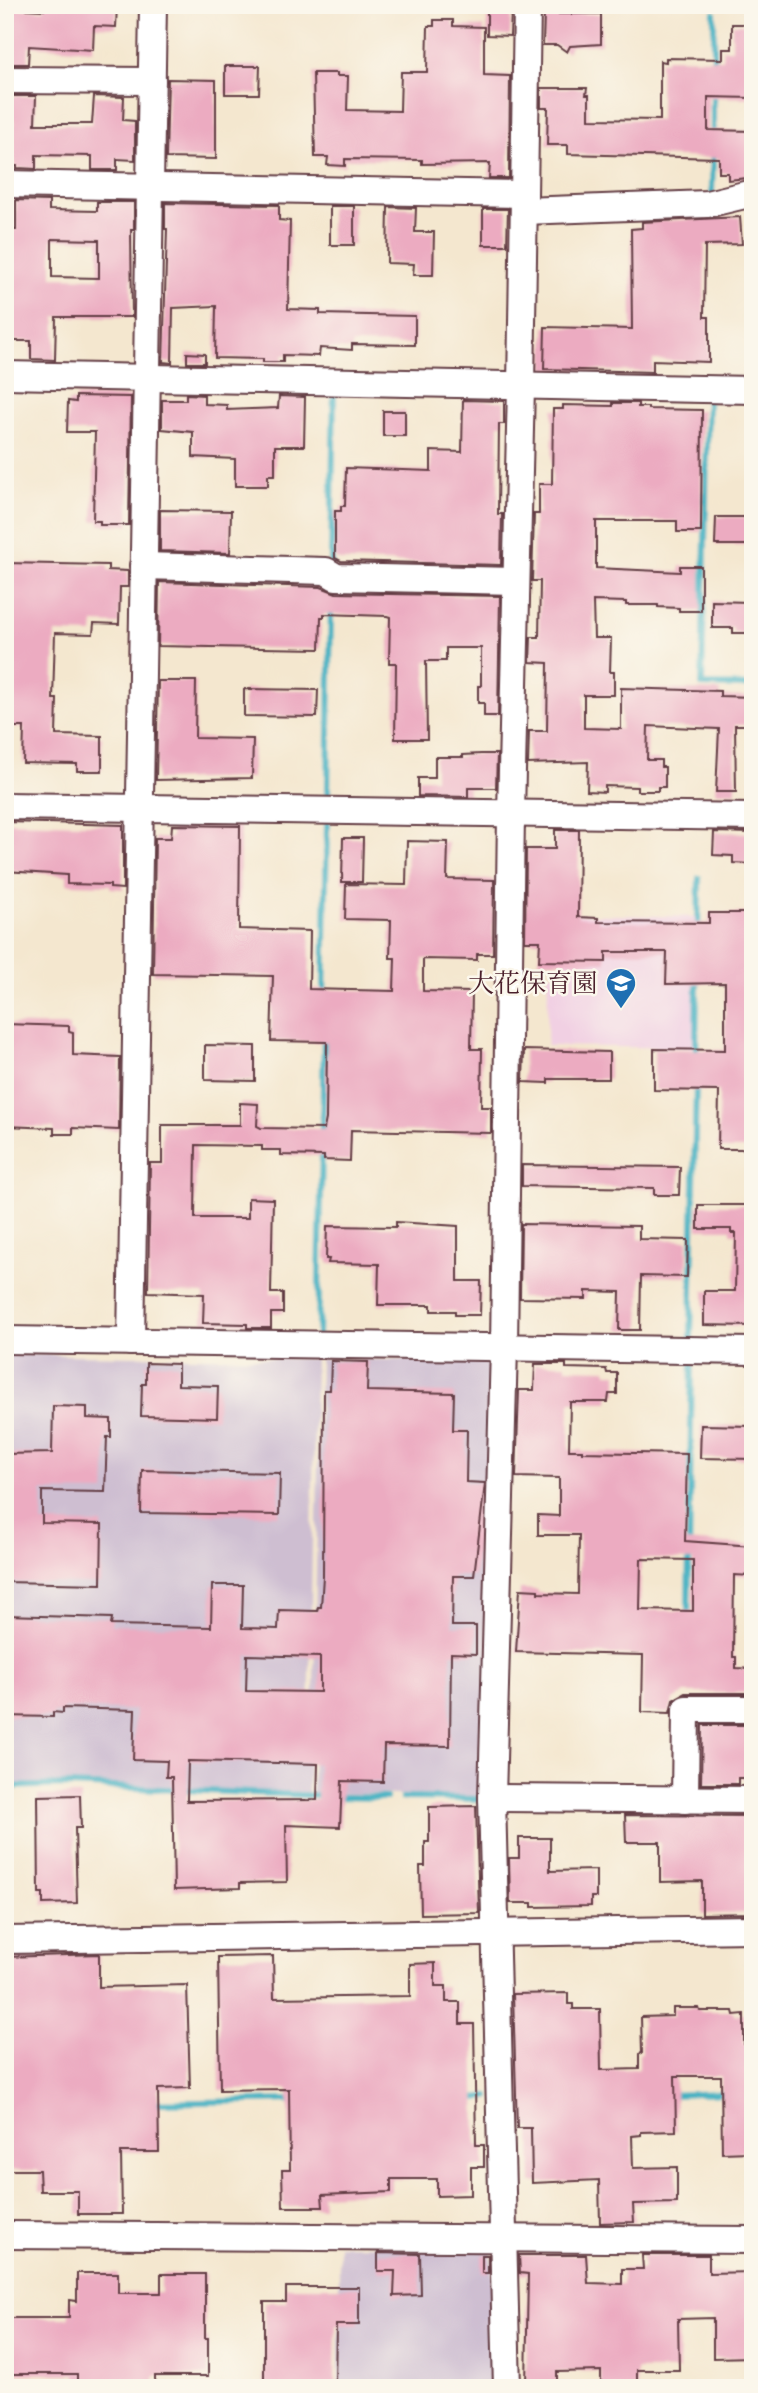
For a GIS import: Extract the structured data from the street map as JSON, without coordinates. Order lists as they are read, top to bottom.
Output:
{
  "places": {
    "school or university": ["大花保育園"]
  }
}
